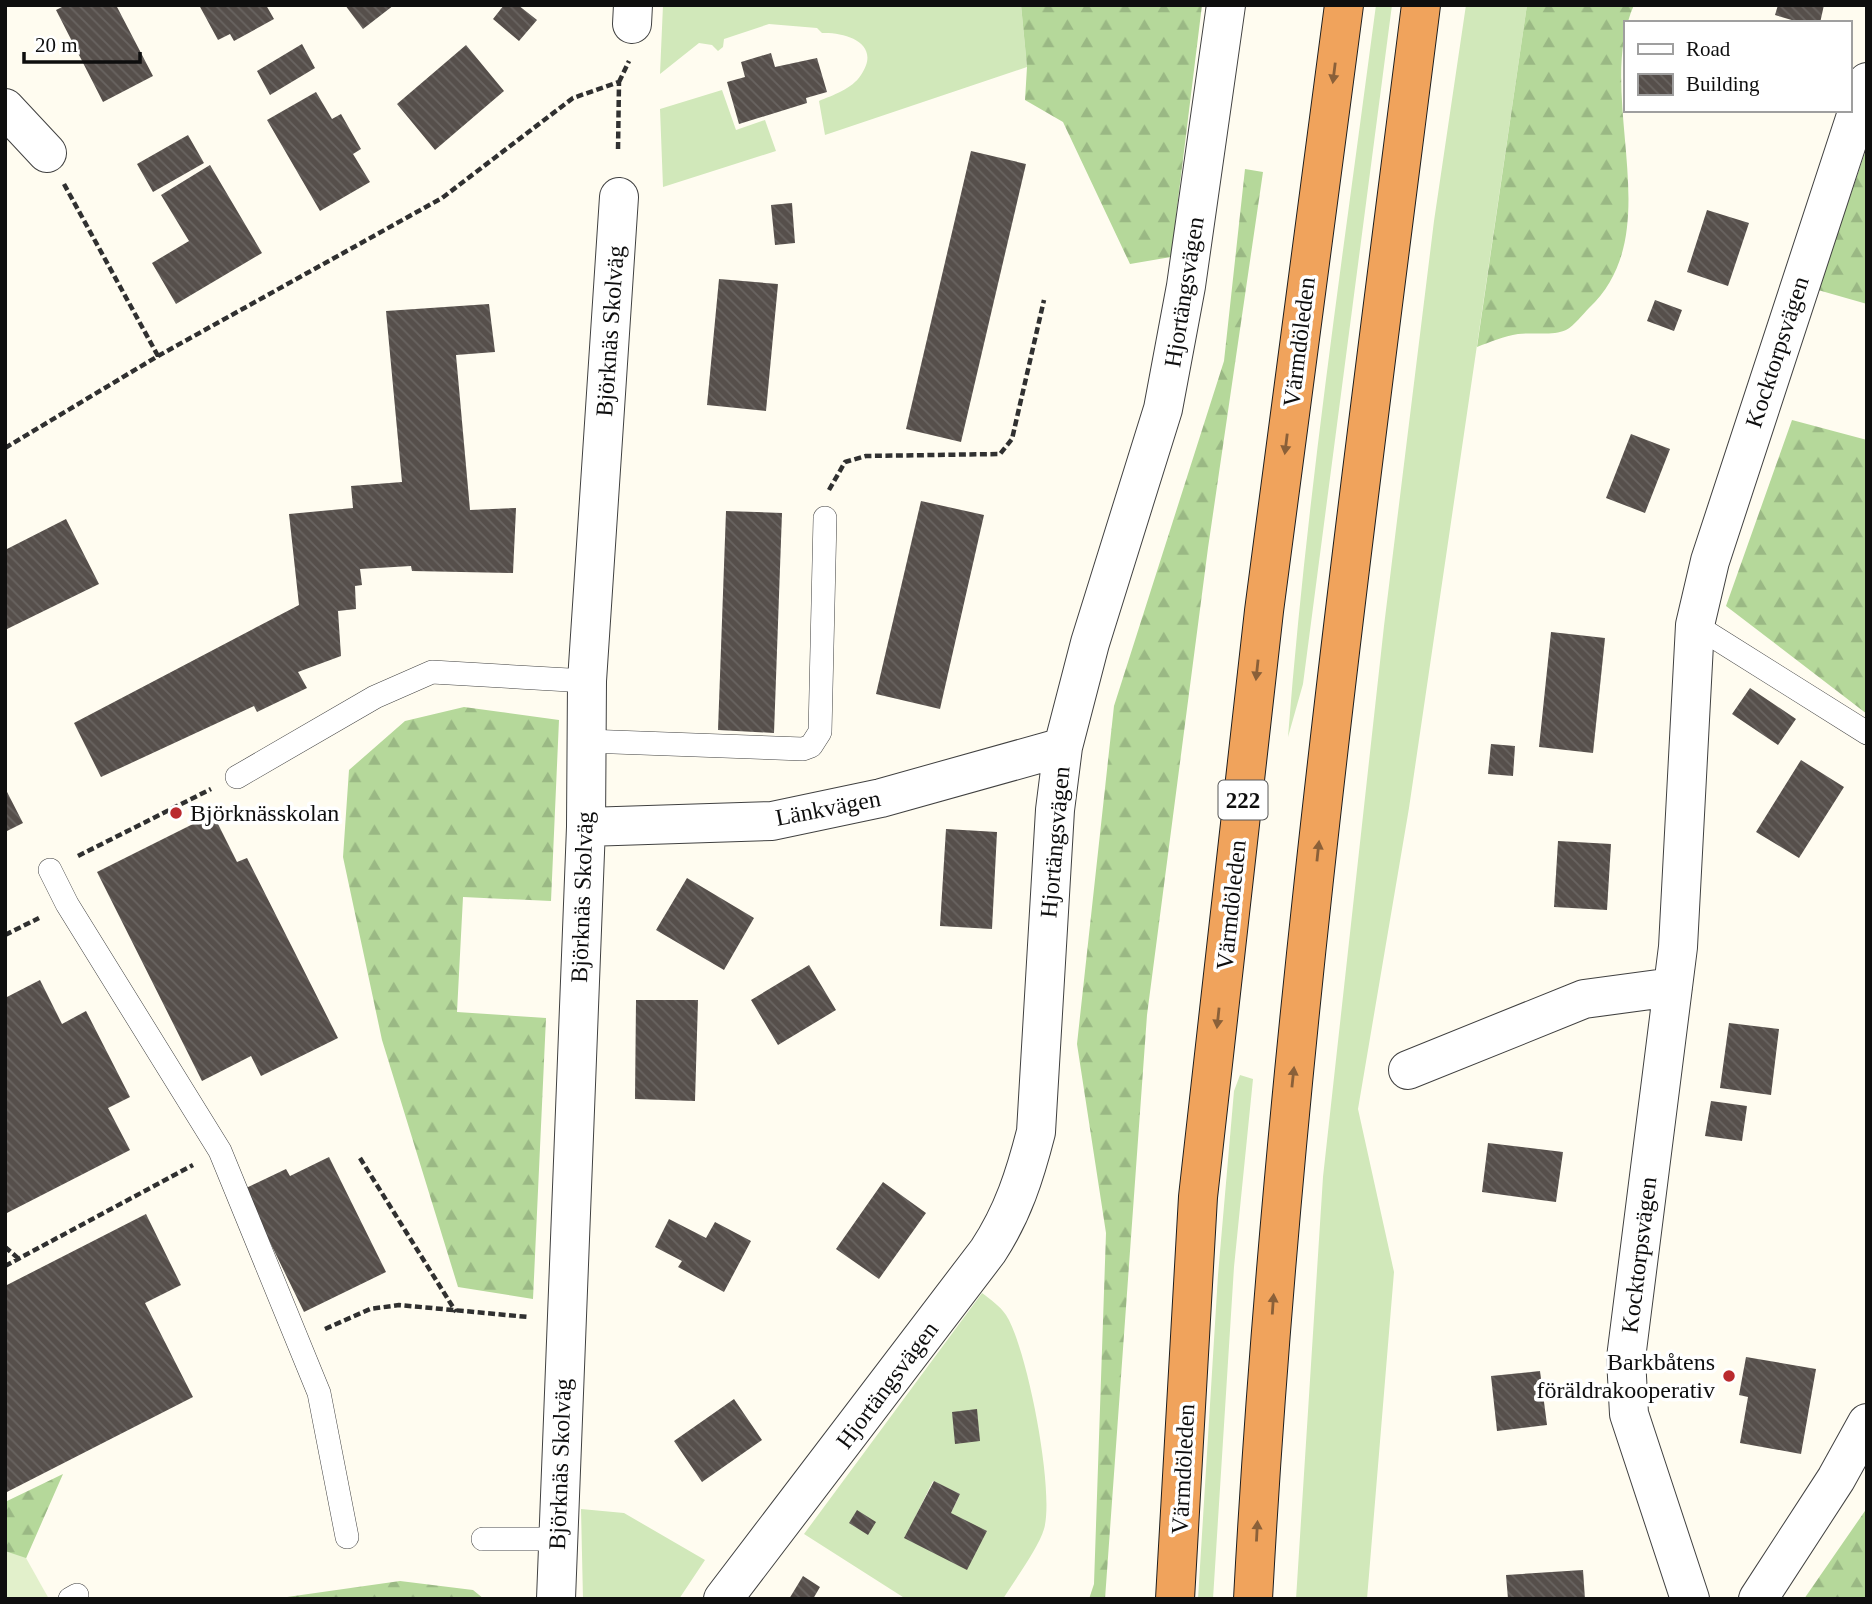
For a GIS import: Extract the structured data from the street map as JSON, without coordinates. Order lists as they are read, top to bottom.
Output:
{
  "streets": {
    "highway": ["Värmdöleden", "222"],
    "street": [
      "Hjortängsvägen",
      "Björknäs Skolväg",
      "Kocktorpsvägen",
      "Länkvägen"
    ]
  },
  "crossings": [
    ["Hjortängsvägen", "Länkvägen"],
    ["Björknäs Skolväg", "Länkvägen"]
  ],
  "places": ["Björknässkolan", "Barkbåtens föräldrakooperativ"],
  "legend": ["Road", "Building"],
  "scale_bar": "20 m"
}
